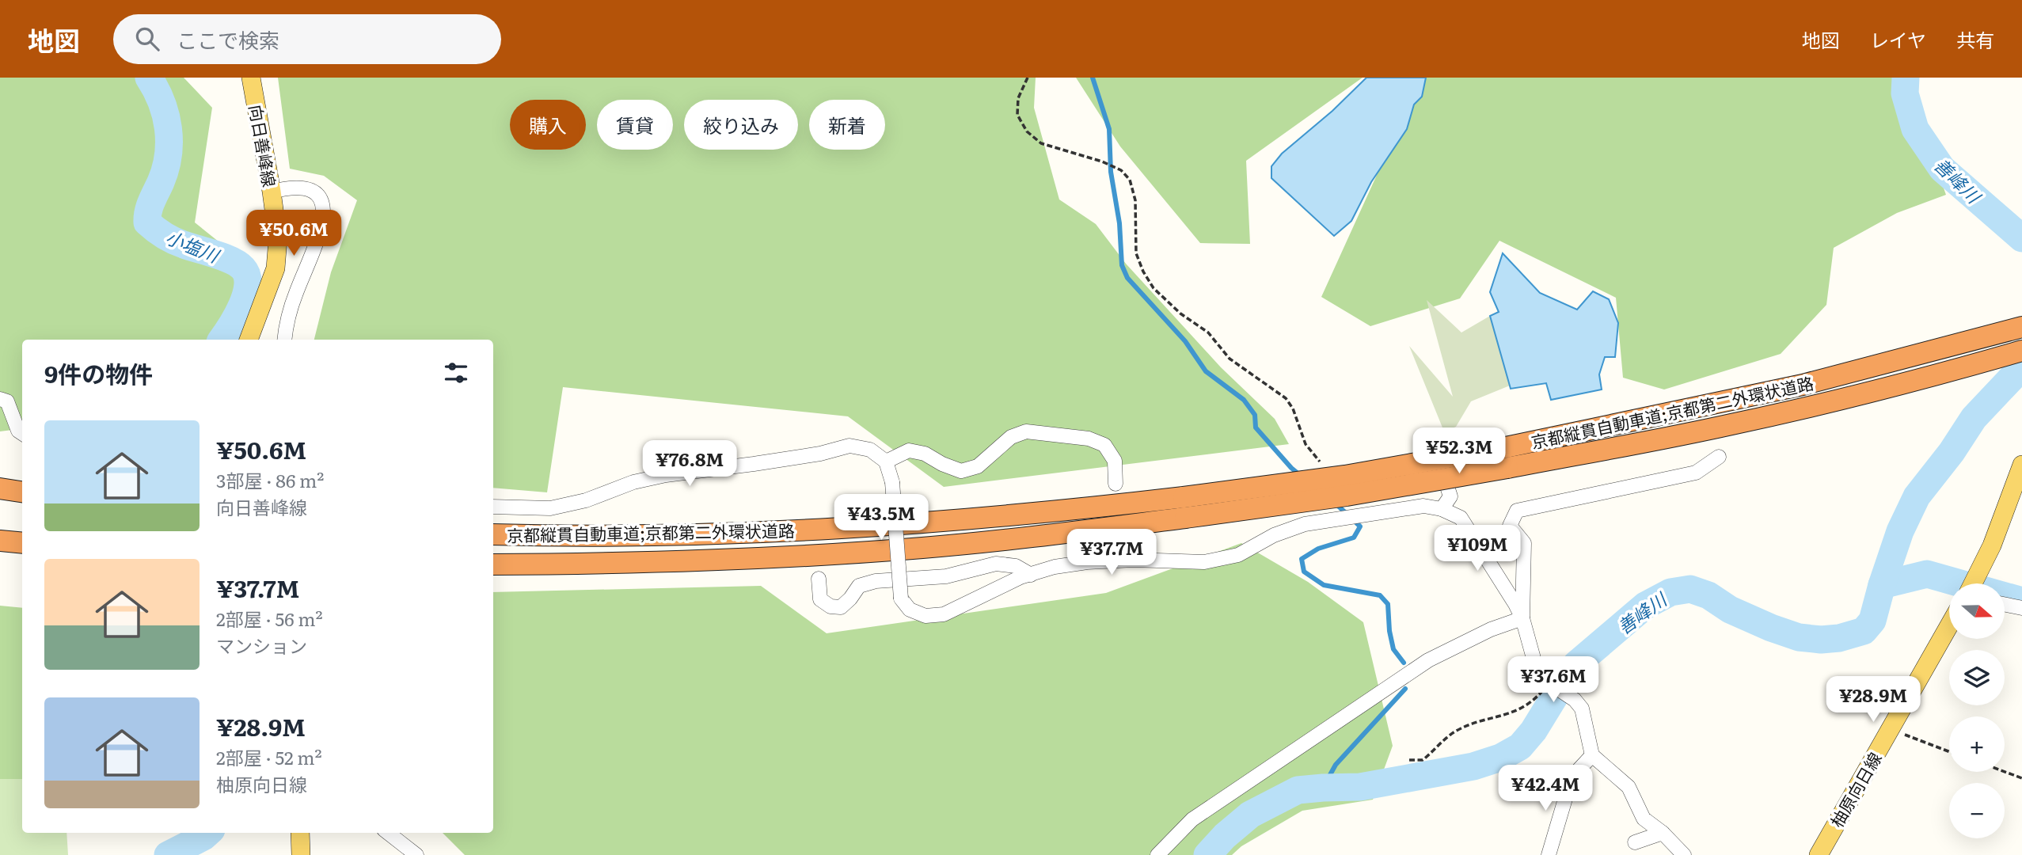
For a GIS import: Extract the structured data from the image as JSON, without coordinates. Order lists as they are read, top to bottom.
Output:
{
  "streets": {
    "highway": ["京都縦貫自動車道;京都第二外環状道路"],
    "main road": ["向日善峰線", "柚原向日線"]
  },
  "water": ["善峰川", "小塩川"],
  "north": "right",
  "page": {
    "header": "地図",
    "search": "ここで検索",
    "nav": ["地図", "レイヤ", "共有"],
    "chip": [
      "購入",
      "賃貸",
      "絞り込み",
      "新着"
    ],
    "price": [
      "¥50.6M",
      "¥52.3M",
      "¥76.8M",
      "¥43.5M",
      "¥109M",
      "¥37.7M",
      "¥37.6M",
      "¥28.9M",
      "¥42.4M"
    ],
    "heading": "9件の物件",
    "list": [
      {
        "name": "¥50.6M",
        "note": "3部屋 · 86 m² · 向日善峰線"
      },
      {
        "name": "¥37.7M",
        "note": "2部屋 · 56 m² · マンション"
      },
      {
        "name": "¥28.9M",
        "note": "2部屋 · 52 m² · 柚原向日線"
      }
    ],
    "map_buttons": ["+", "−"]
  }
}
